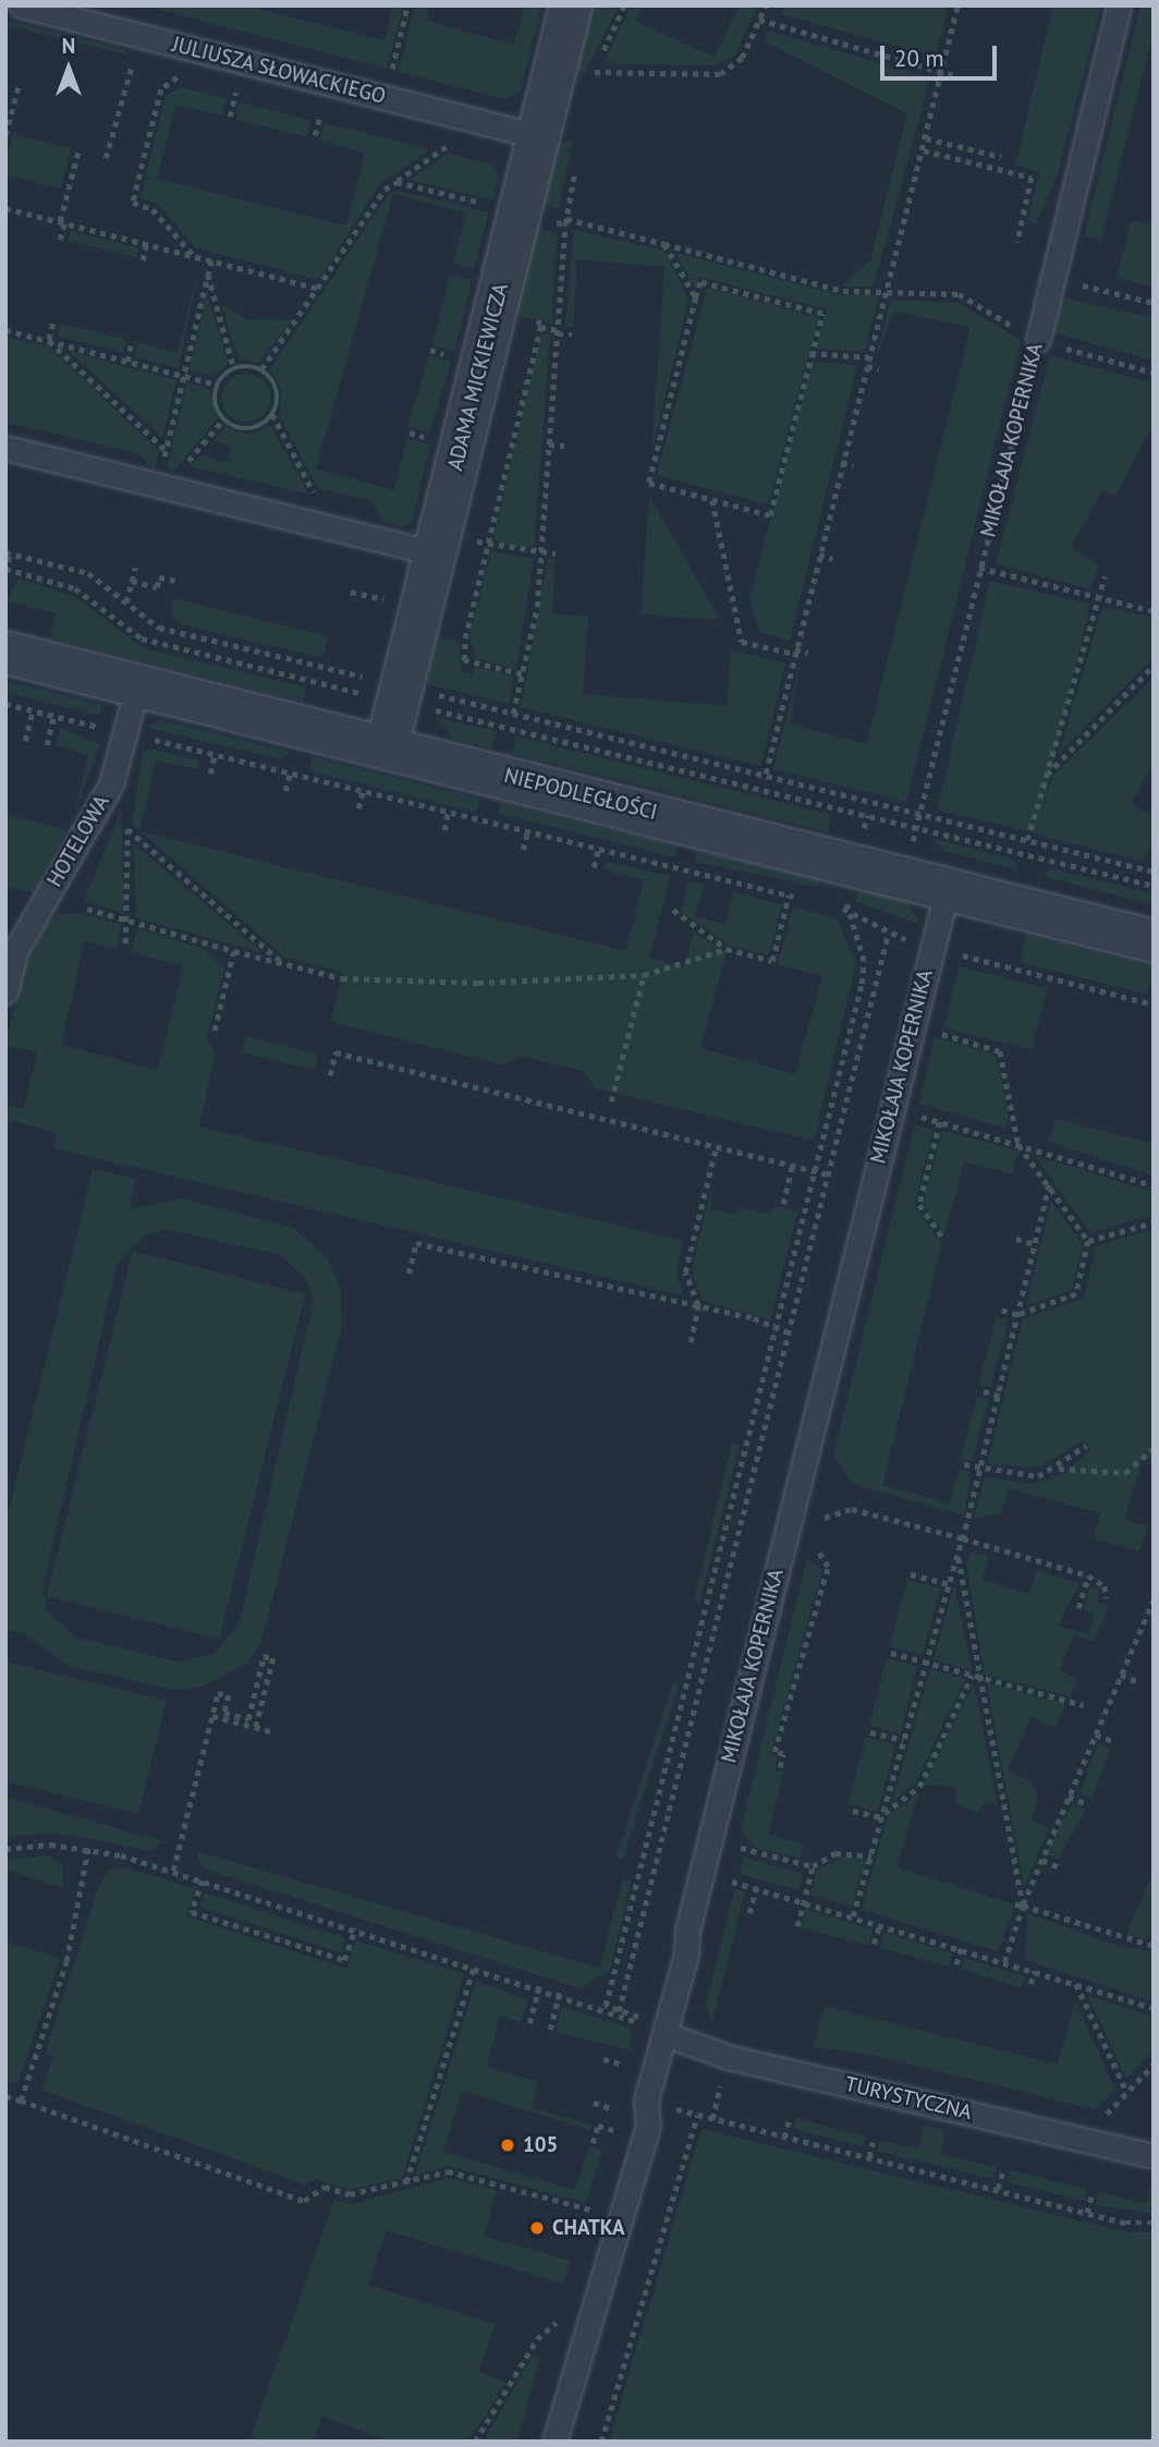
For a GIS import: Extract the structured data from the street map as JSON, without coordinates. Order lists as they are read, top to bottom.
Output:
{
  "streets": {
    "street": ["ADAMA MICKIEWICZA", "NIEPODLEGŁOŚCI"],
    "lane": [
      "JULIUSZA SŁOWACKIEGO",
      "MIKOŁAJA KOPERNIKA",
      "HOTELOWA",
      "TURYSTYCZNA"
    ]
  },
  "crossings": [
    ["JULIUSZA SŁOWACKIEGO", "ADAMA MICKIEWICZA"],
    ["ADAMA MICKIEWICZA", "NIEPODLEGŁOŚCI"],
    ["MIKOŁAJA KOPERNIKA", "NIEPODLEGŁOŚCI"],
    ["MIKOŁAJA KOPERNIKA", "TURYSTYCZNA"],
    ["NIEPODLEGŁOŚCI", "HOTELOWA"]
  ],
  "places": ["105", "CHATKA"],
  "scale_bar": "20 m",
  "north": "top"
}
